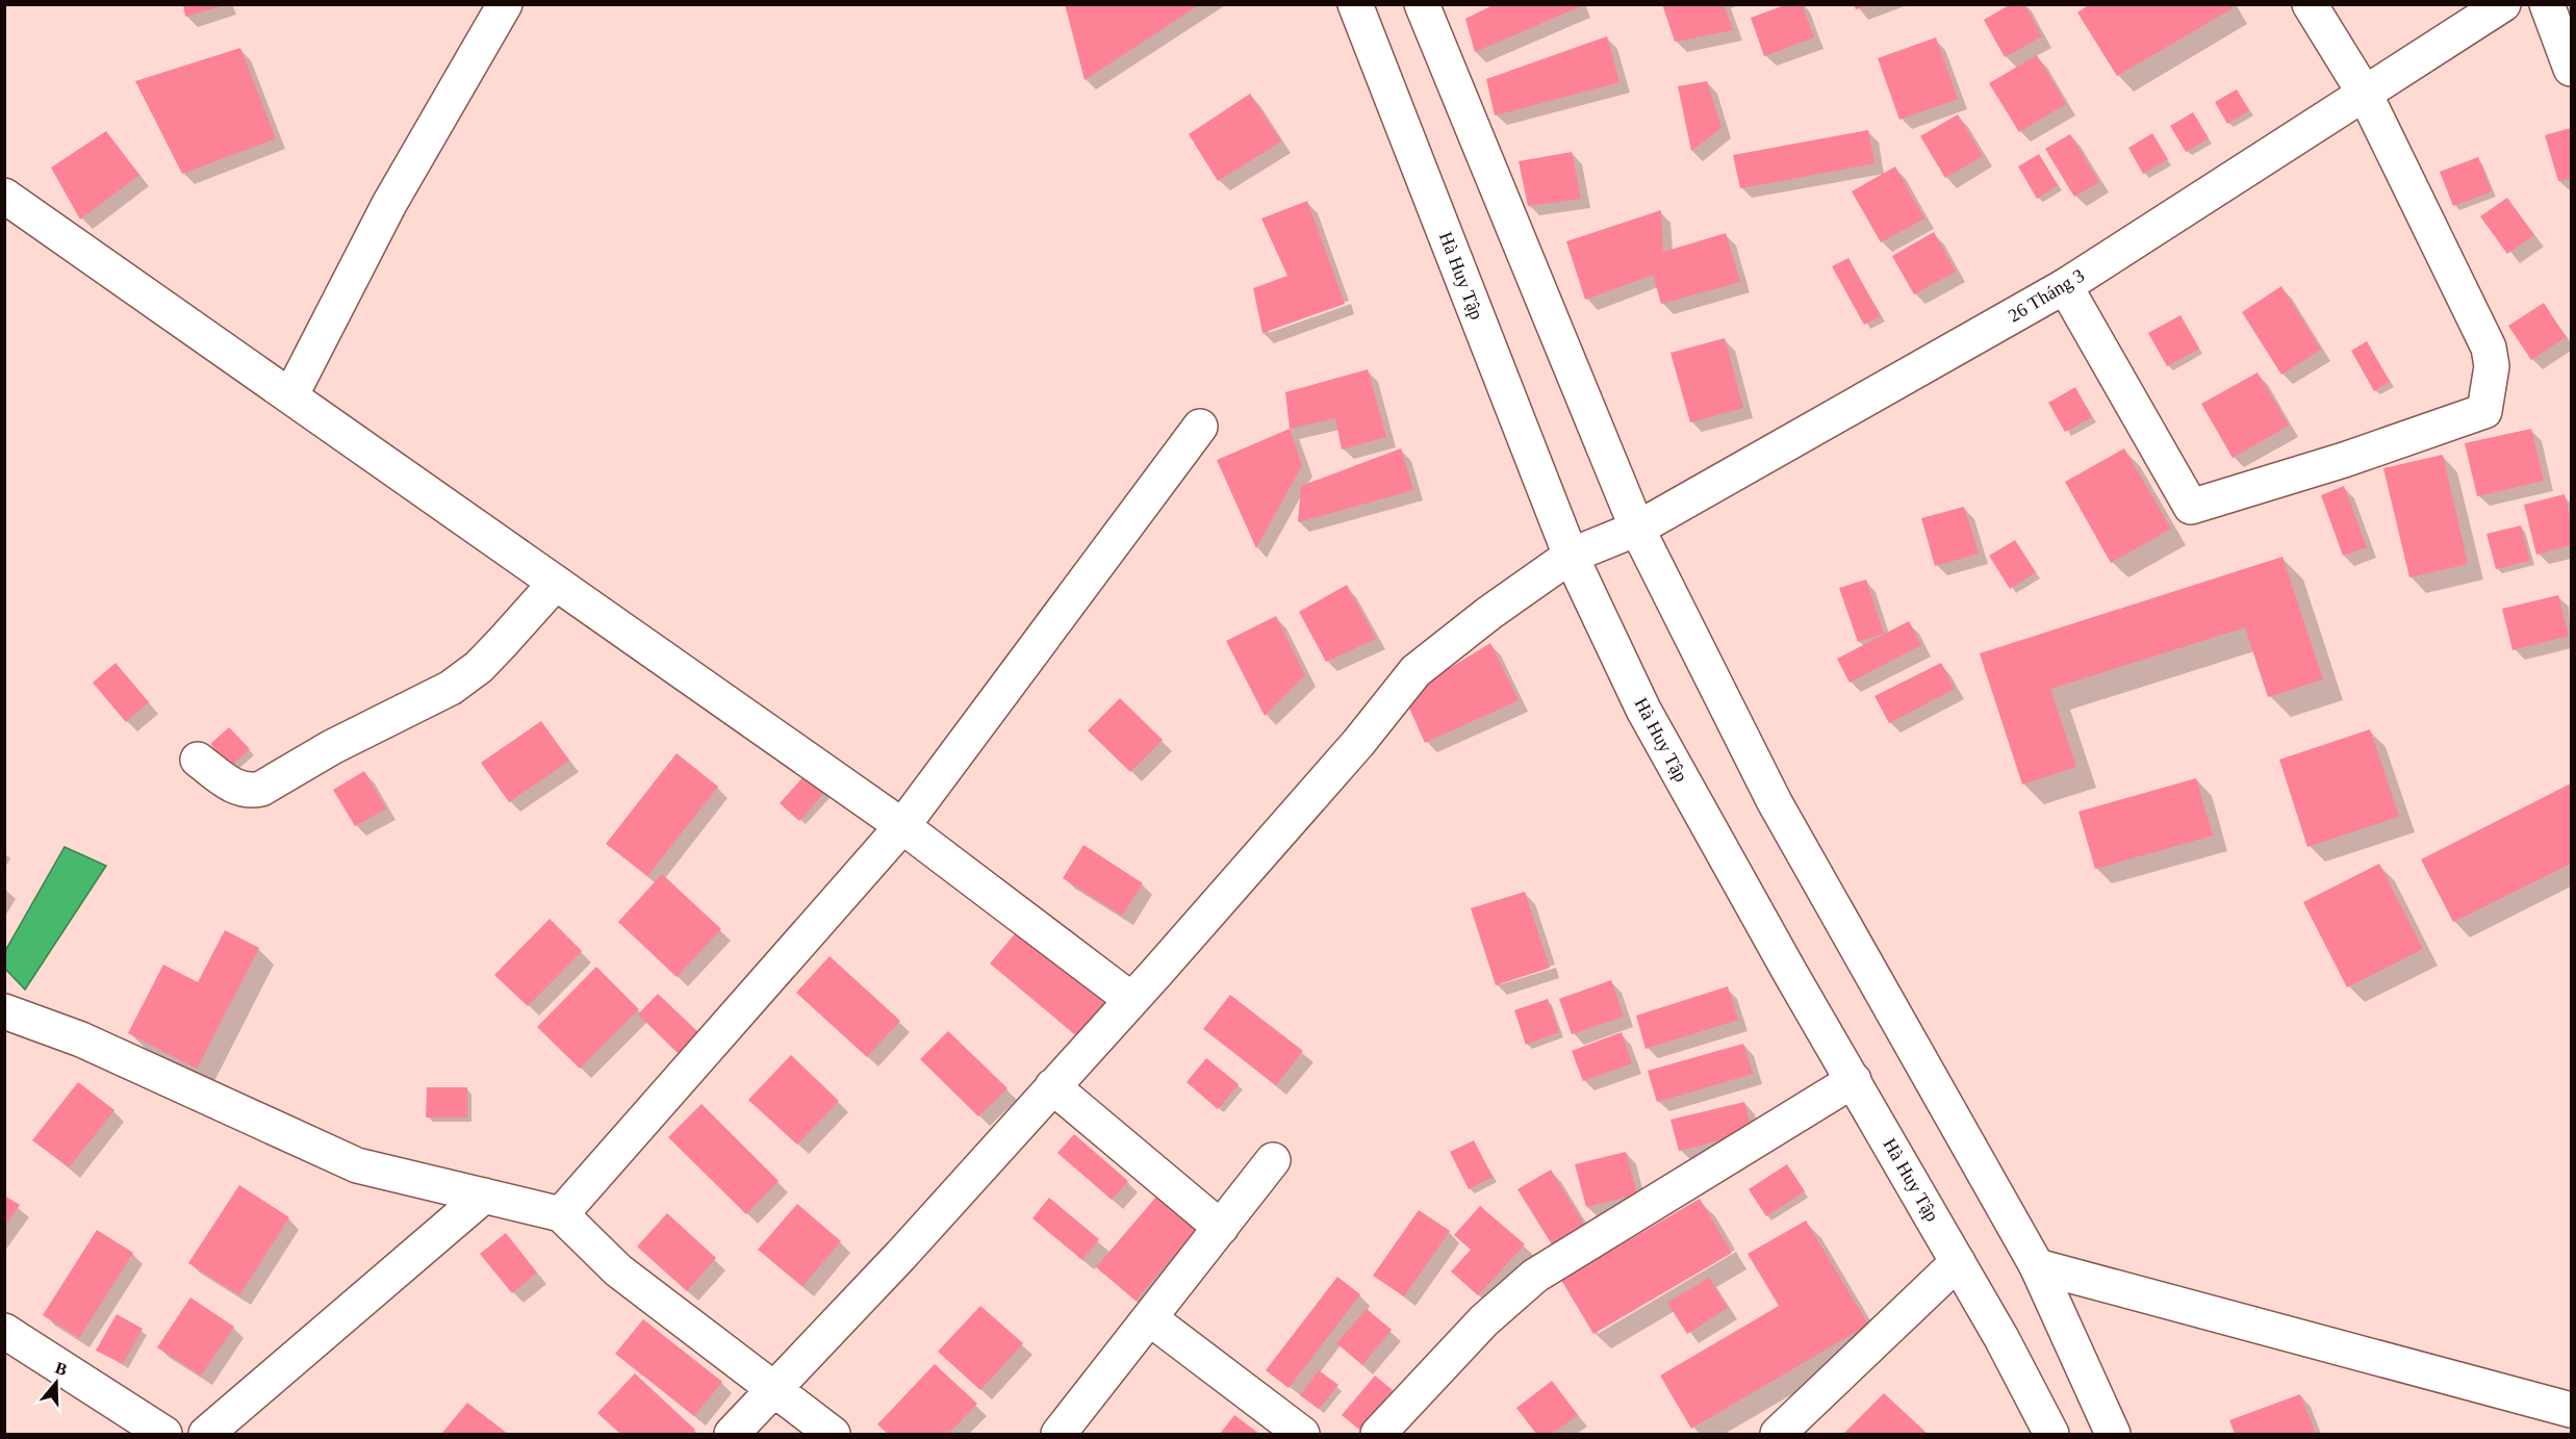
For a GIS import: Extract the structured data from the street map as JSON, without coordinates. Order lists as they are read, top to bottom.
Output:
{
  "streets": {
    "street": ["Hà Huy Tập", "26 Tháng 3"]
  },
  "crossings": [
    ["Hà Huy Tập", "26 Tháng 3"]
  ],
  "north": "top"
}
